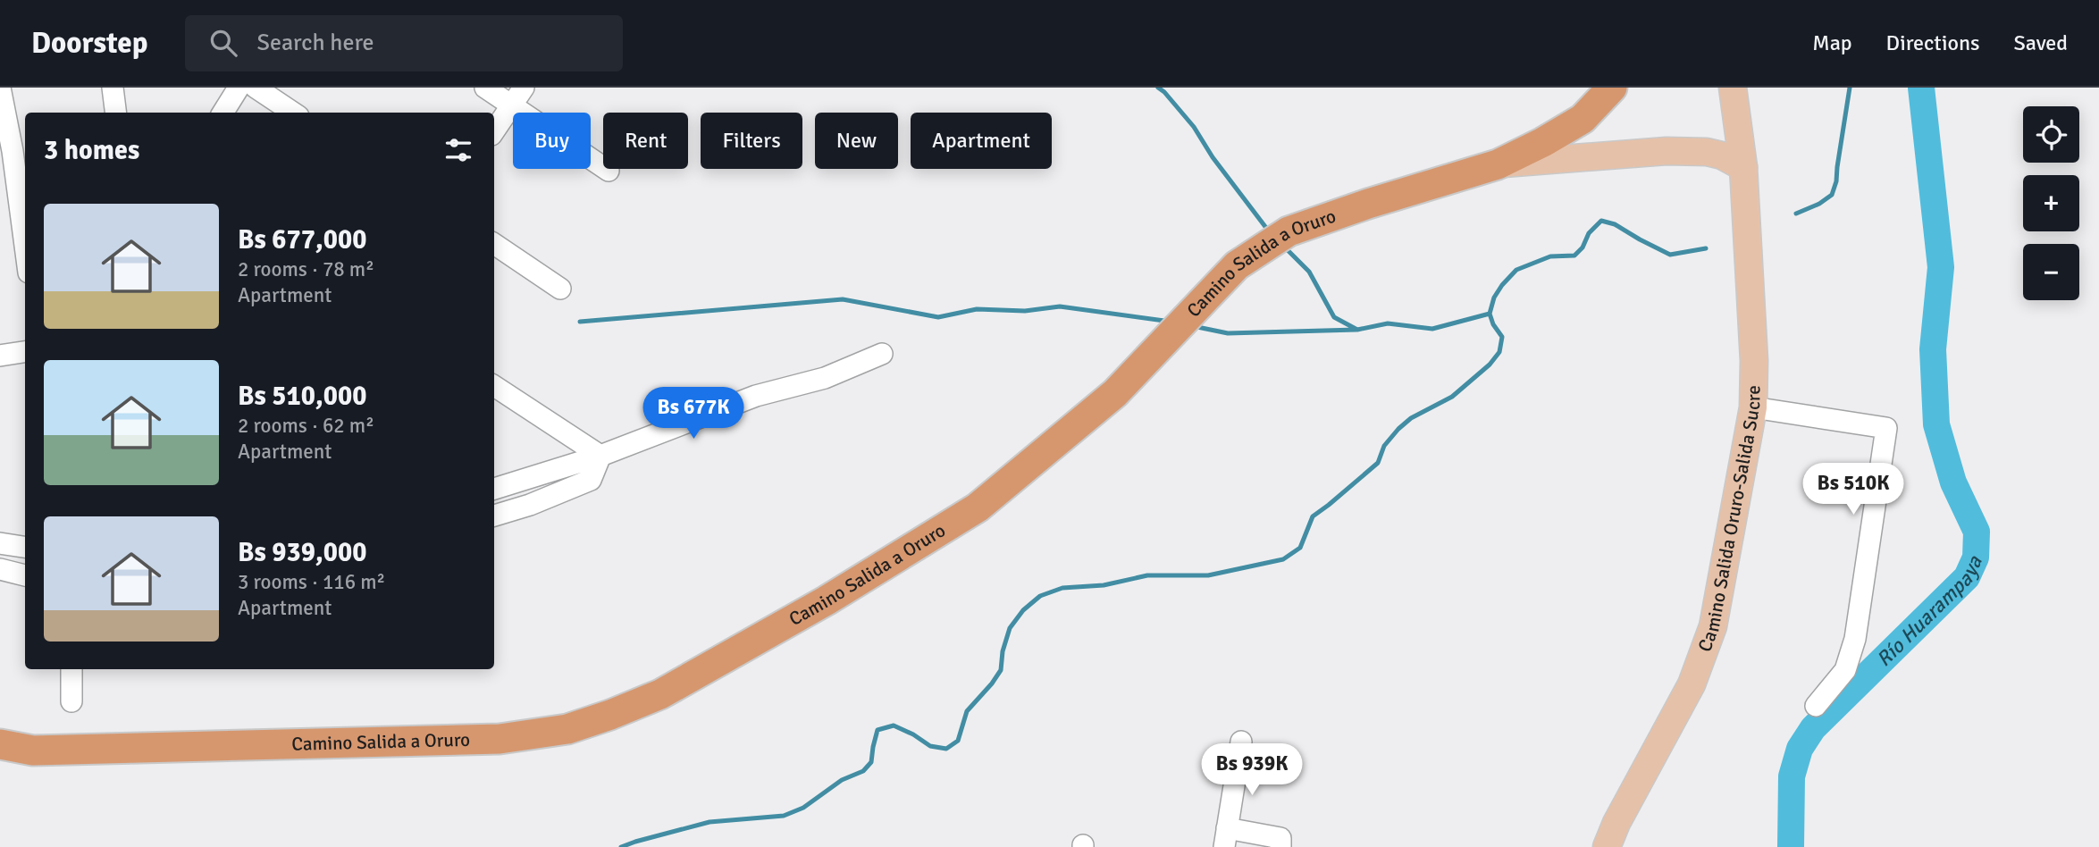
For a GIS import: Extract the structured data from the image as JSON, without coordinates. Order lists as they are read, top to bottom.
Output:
{
  "streets": {
    "highway": ["Camino Salida a Oruro"],
    "main road": ["Camino Salida Oruro-Salida Sucre"]
  },
  "water": ["Río Huarampaya"],
  "page": {
    "header": "Doorstep",
    "search": "Search here",
    "nav": ["Map", "Directions", "Saved"],
    "map_buttons": ["+", "−"],
    "chip": [
      "Buy",
      "Rent",
      "Filters",
      "New",
      "Apartment"
    ],
    "heading": "3 homes",
    "list": [
      {
        "name": "Bs 677,000",
        "note": "2 rooms · 78 m² · Apartment"
      },
      {
        "name": "Bs 510,000",
        "note": "2 rooms · 62 m² · Apartment"
      },
      {
        "name": "Bs 939,000",
        "note": "3 rooms · 116 m² · Apartment"
      }
    ],
    "price": ["Bs 677K", "Bs 510K", "Bs 939K"]
  }
}
